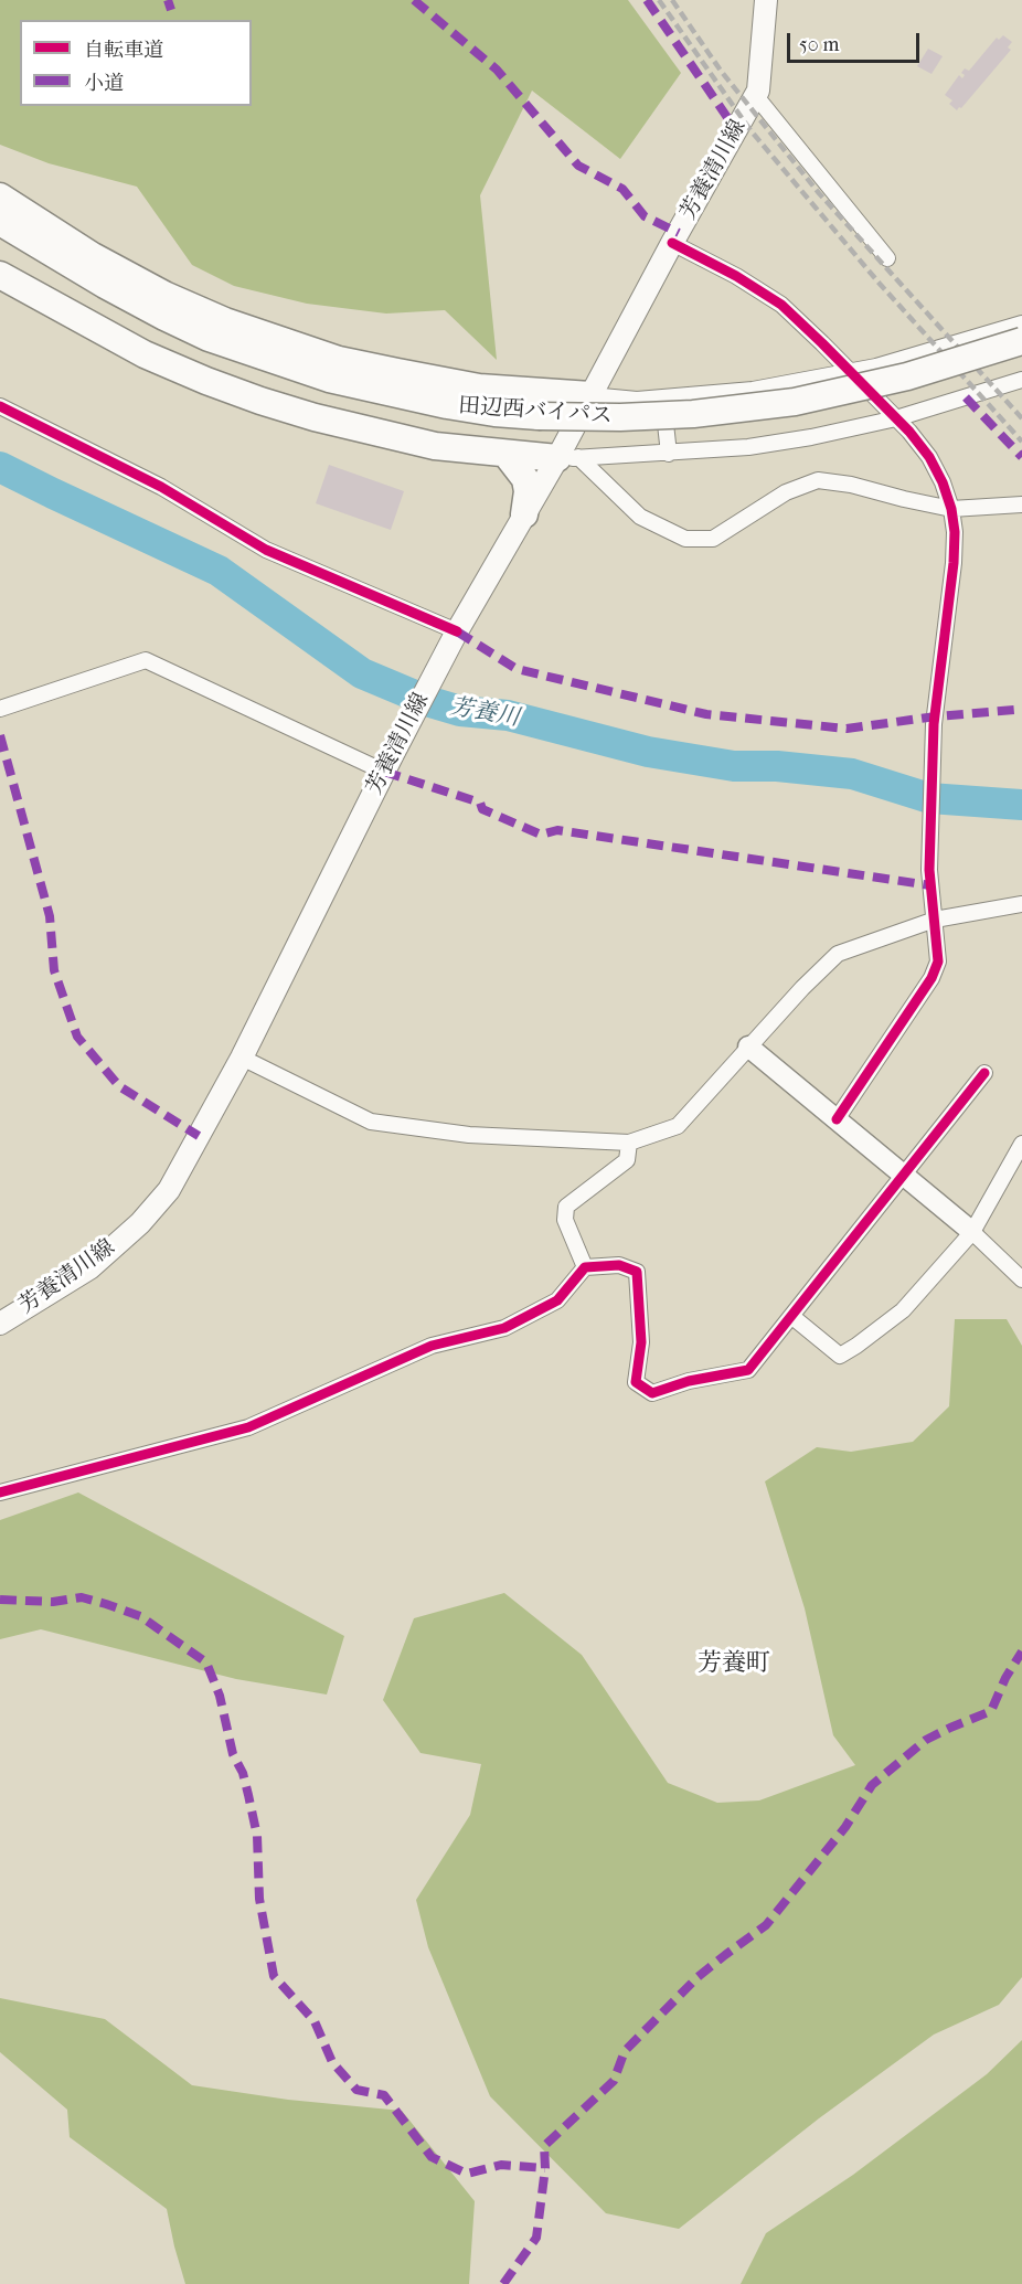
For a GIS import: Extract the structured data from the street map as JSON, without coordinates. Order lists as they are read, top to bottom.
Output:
{
  "streets": {
    "highway": ["田辺西バイパス"],
    "main road": ["芳養清川線"]
  },
  "districts": ["芳養町"],
  "water": ["芳養川"],
  "legend": ["自転車道", "小道"],
  "scale_bar": "50 m"
}
